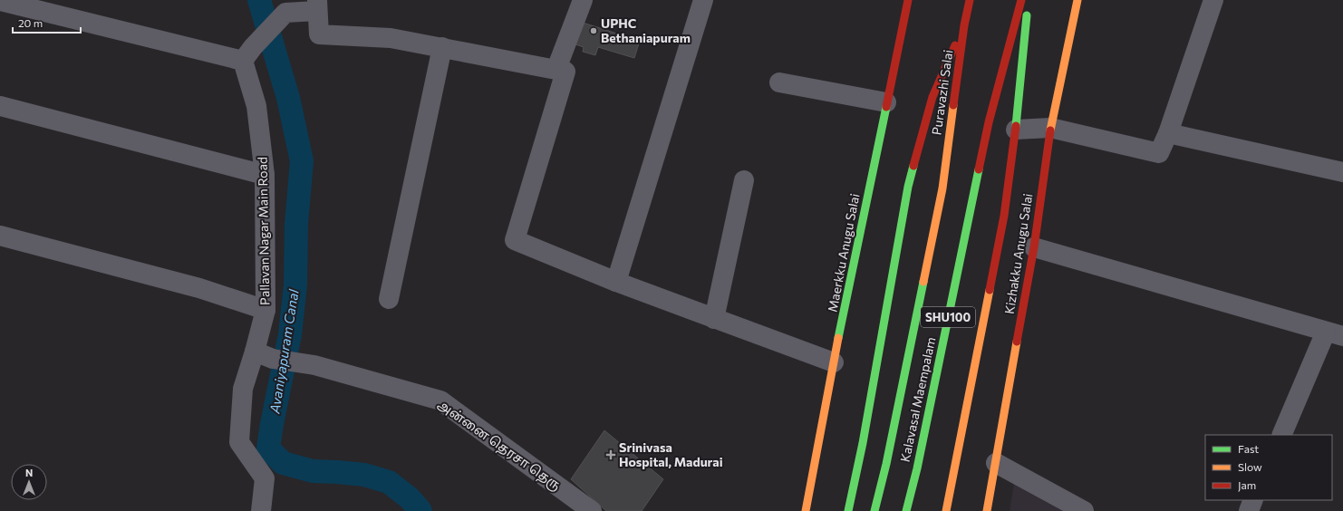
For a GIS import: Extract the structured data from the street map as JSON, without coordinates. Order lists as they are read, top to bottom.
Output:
{
  "streets": {
    "main road": [
      "Puravazhi Salai",
      "Maerkku Anugu Salai",
      "Kizhakku Anugu Salai",
      "SHU100",
      "Kalavasal Maempalam"
    ],
    "street": ["Pallavan Nagar Main Road", "அன்னை தெரசா தெரு"]
  },
  "crossings": [
    ["Puravazhi Salai", "Kalavasal Maempalam"],
    ["Pallavan Nagar Main Road", "அன்னை தெரசா தெரு"]
  ],
  "water": ["Avaniyapuram Canal"],
  "places": {
    "other": ["UPHC Bethaniapuram"],
    "health": ["Srinivasa Hospital, Madurai"]
  },
  "legend": ["Fast", "Slow", "Jam"],
  "scale_bar": "20 m",
  "north": "top"
}
